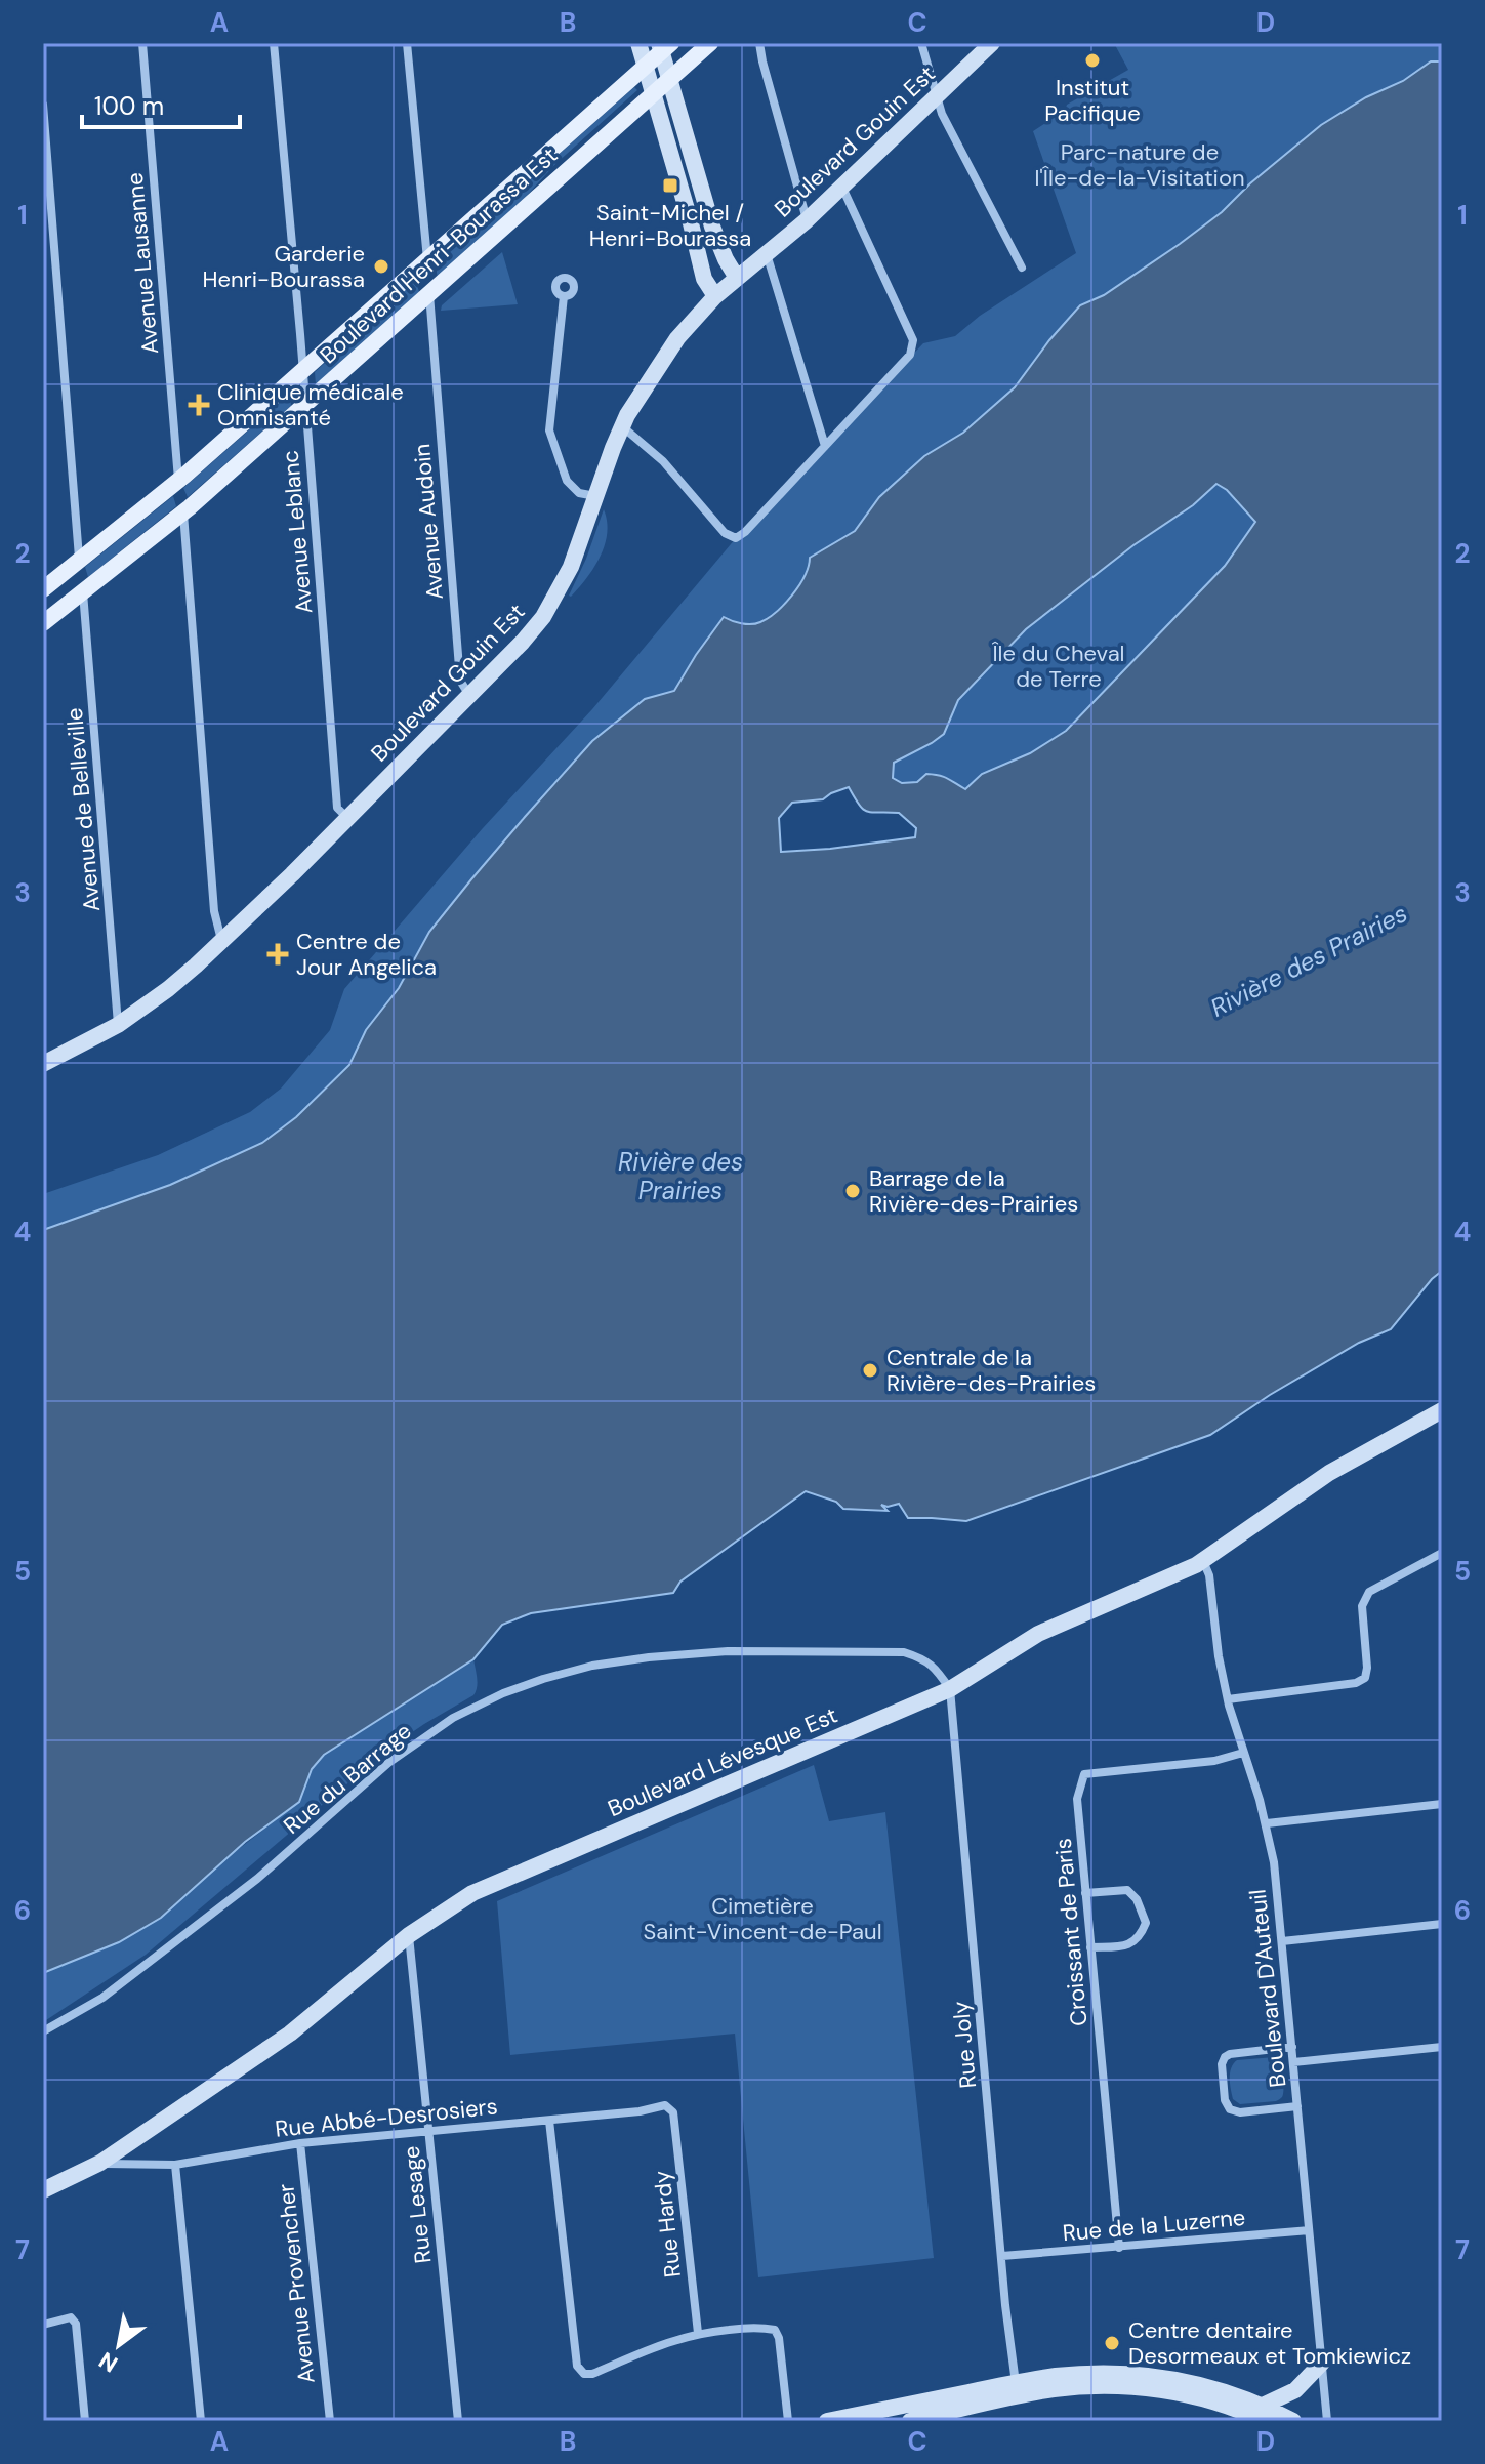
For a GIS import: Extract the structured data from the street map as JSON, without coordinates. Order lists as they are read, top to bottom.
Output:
{
  "streets": {
    "main road": ["Boulevard Henri-Bourassa Est"],
    "street": [
      "Boulevard Gouin Est",
      "Avenue Lausanne",
      "Avenue Audoin",
      "Avenue Leblanc",
      "Avenue de Belleville",
      "Boulevard Lévesque Est",
      "Rue du Barrage",
      "Croissant de Paris",
      "Boulevard D'Auteuil",
      "Rue Joly",
      "Rue Abbé-Desrosiers",
      "Rue Lesage",
      "Rue Hardy",
      "Rue de la Luzerne",
      "Avenue Provencher"
    ]
  },
  "crossings": [
    ["Boulevard Gouin Est", "Avenue Audoin"],
    ["Boulevard Gouin Est", "Avenue Leblanc"],
    ["Boulevard Gouin Est", "Avenue de Belleville"],
    ["Boulevard Henri-Bourassa Est", "Avenue Lausanne"],
    ["Boulevard Henri-Bourassa Est", "Avenue Audoin"],
    ["Boulevard Henri-Bourassa Est", "Avenue Leblanc"],
    ["Boulevard Henri-Bourassa Est", "Avenue de Belleville"],
    ["Boulevard Lévesque Est", "Rue du Barrage"],
    ["Boulevard Lévesque Est", "Boulevard D'Auteuil"],
    ["Boulevard Lévesque Est", "Rue Joly"],
    ["Boulevard Lévesque Est", "Rue Abbé-Desrosiers"],
    ["Boulevard Lévesque Est", "Rue Lesage"],
    ["Rue du Barrage", "Rue Joly"],
    ["Croissant de Paris", "Boulevard D'Auteuil"],
    ["Croissant de Paris", "Rue de la Luzerne"],
    ["Boulevard D'Auteuil", "Rue de la Luzerne"],
    ["Rue Joly", "Rue de la Luzerne"],
    ["Rue Abbé-Desrosiers", "Rue Lesage"],
    ["Rue Abbé-Desrosiers", "Rue Hardy"],
    ["Rue Abbé-Desrosiers", "Avenue Provencher"]
  ],
  "water": ["Rivière des Prairies"],
  "parks": ["Parc-nature de l'Île-de-la-Visitation", "Île du Cheval de Terre", "Cimetière Saint-Vincent-de-Paul"],
  "places": {
    "other": [
      "Institut Pacifique",
      "Garderie Henri-Bourassa",
      "Barrage de la Rivière-des-Prairies",
      "Centrale de la Rivière-des-Prairies",
      "Centre dentaire Desormeaux et Tomkiewicz"
    ],
    "transit": ["Saint-Michel / Henri-Bourassa"],
    "health": ["Clinique médicale Omnisanté", "Centre de Jour Angelica"]
  },
  "scale_bar": "100 m",
  "north": "bottom left",
  "grid": {
    "columns": [
      "A",
      "B",
      "C",
      "D"
    ],
    "rows": [
      "1",
      "2",
      "3",
      "4",
      "5",
      "6",
      "7"
    ]
  }
}
